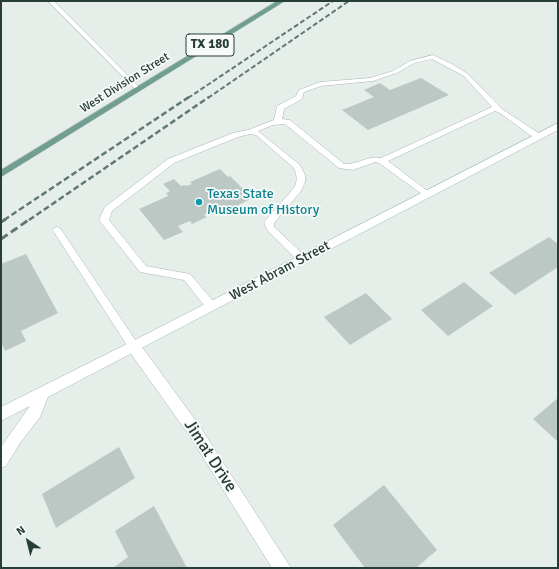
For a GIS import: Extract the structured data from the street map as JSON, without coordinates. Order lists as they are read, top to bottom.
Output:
{
  "streets": {
    "main road": [
      "TX 180",
      "West Division Street",
      "West Abram Street",
      "Jimat Drive"
    ]
  },
  "crossings": [
    ["West Abram Street", "Jimat Drive"]
  ],
  "places": ["Texas State Museum of History"],
  "north": "top left"
}
